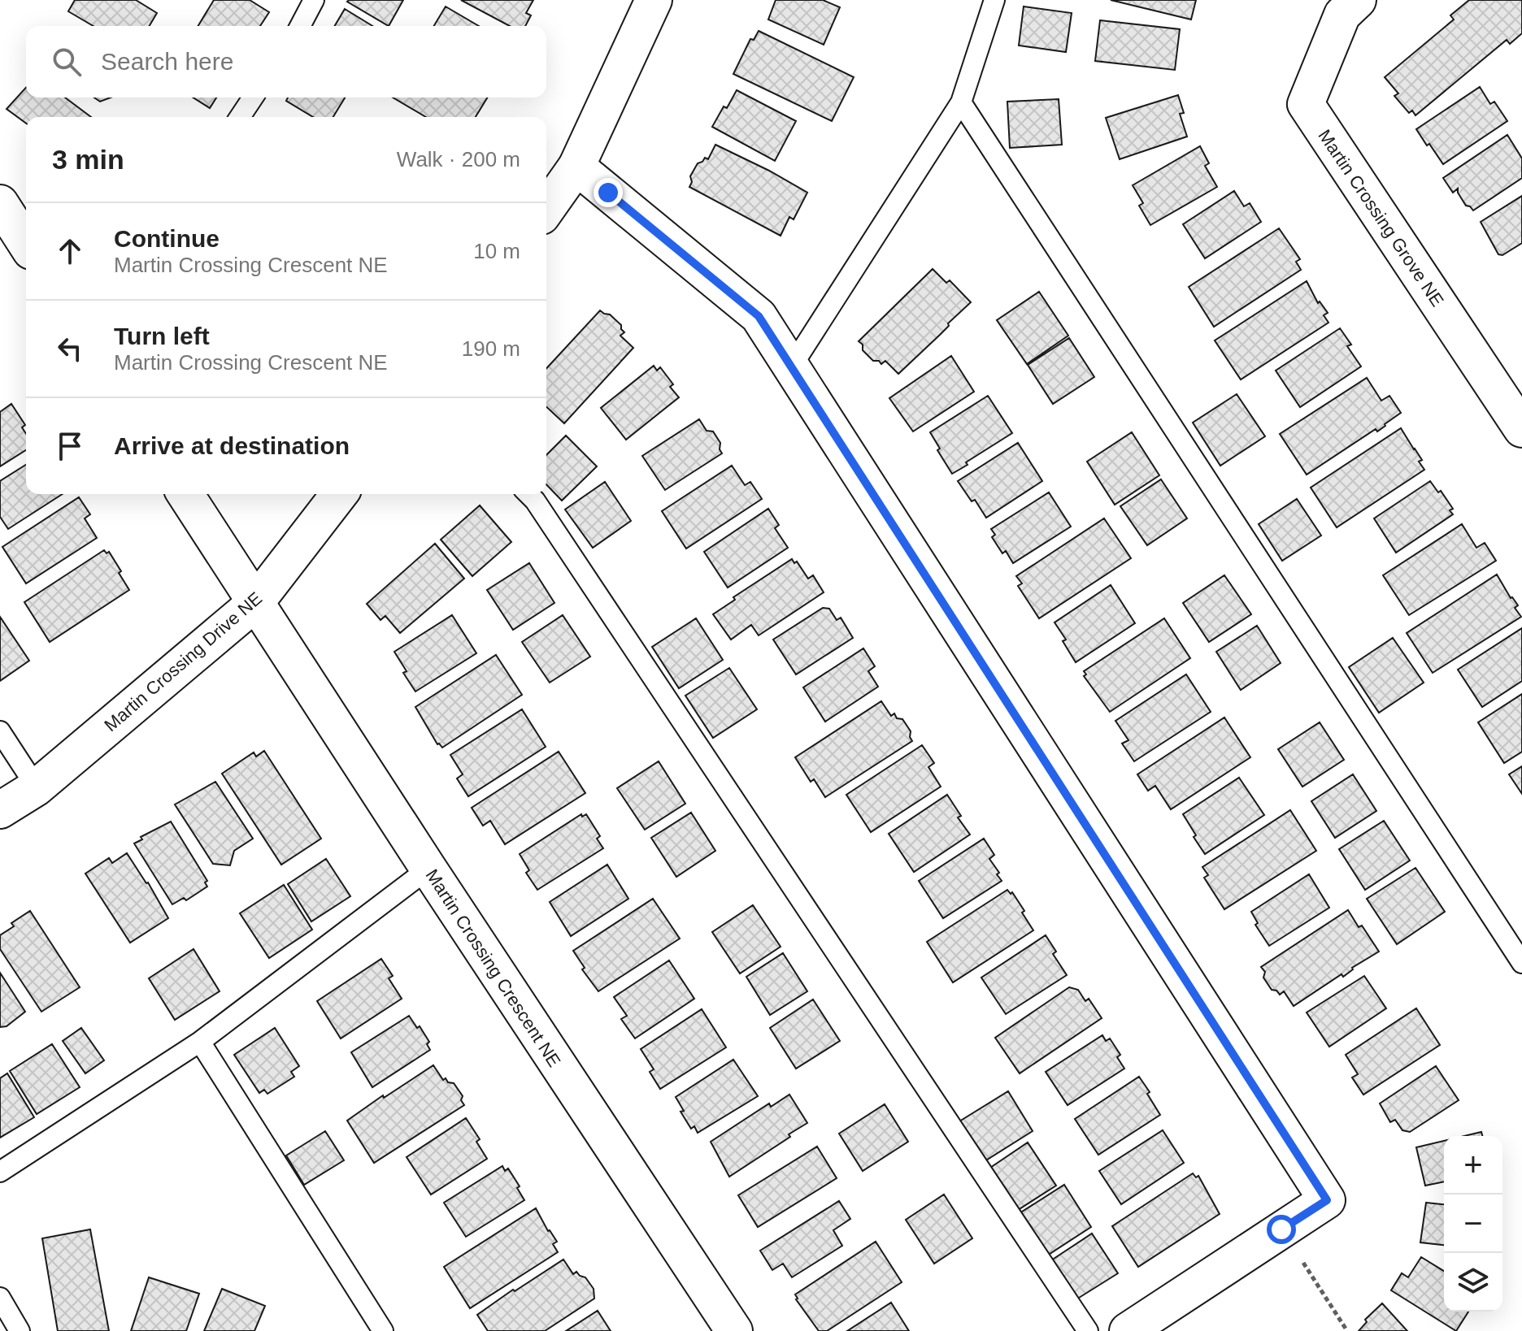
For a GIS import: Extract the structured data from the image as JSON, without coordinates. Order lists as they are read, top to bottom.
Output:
{
  "streets": {
    "street": ["Martin Crossing Grove NE", "Martin Crossing Drive NE", "Martin Crossing Crescent NE"]
  },
  "crossings": [
    ["Martin Crossing Drive NE", "Martin Crossing Crescent NE"]
  ],
  "page": {
    "search": "Search here",
    "heading": ["3 min", "Walk · 200 m"],
    "list": [
      ["Continue", "Martin Crossing Crescent NE", "10 m"],
      ["Turn left", "Martin Crossing Crescent NE", "190 m"],
      "Arrive at destination"
    ],
    "map_buttons": ["+", "−"]
  }
}
